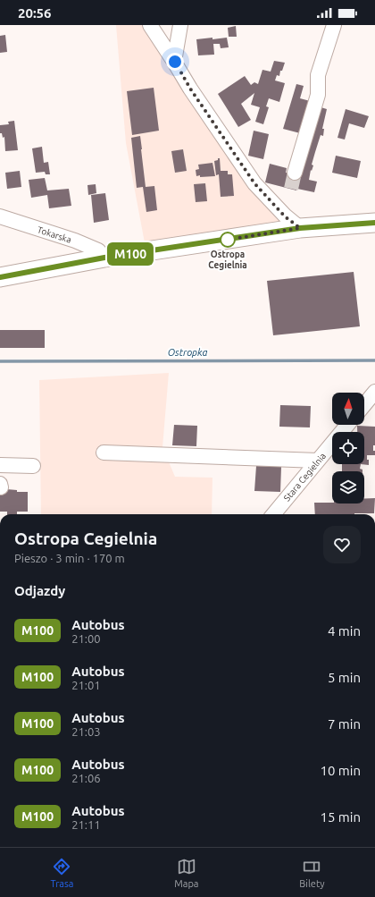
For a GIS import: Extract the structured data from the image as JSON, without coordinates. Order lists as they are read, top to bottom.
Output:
{
  "streets": {
    "street": ["Tokarska", "Stara Cegielnia"]
  },
  "water": ["Ostropka"],
  "places": ["Ostropa Cegielnia"],
  "lines": ["bus line M100"],
  "north": "top",
  "page": {
    "status": "20:56",
    "on_map": "M100",
    "heading": [
      ["Ostropa Cegielnia", "Pieszo · 3 min · 170 m"],
      "Odjazdy"
    ],
    "list": [
      {
        "mark": "M100",
        "name": "Autobus",
        "note": "21:00",
        "value": "4 min"
      },
      {
        "mark": "M100",
        "name": "Autobus",
        "note": "21:01",
        "value": "5 min"
      },
      {
        "mark": "M100",
        "name": "Autobus",
        "note": "21:03",
        "value": "7 min"
      },
      {
        "mark": "M100",
        "name": "Autobus",
        "note": "21:06",
        "value": "10 min"
      },
      {
        "mark": "M100",
        "name": "Autobus",
        "note": "21:11",
        "value": "15 min"
      }
    ],
    "tabs": ["Trasa", "Mapa", "Bilety"]
  }
}
